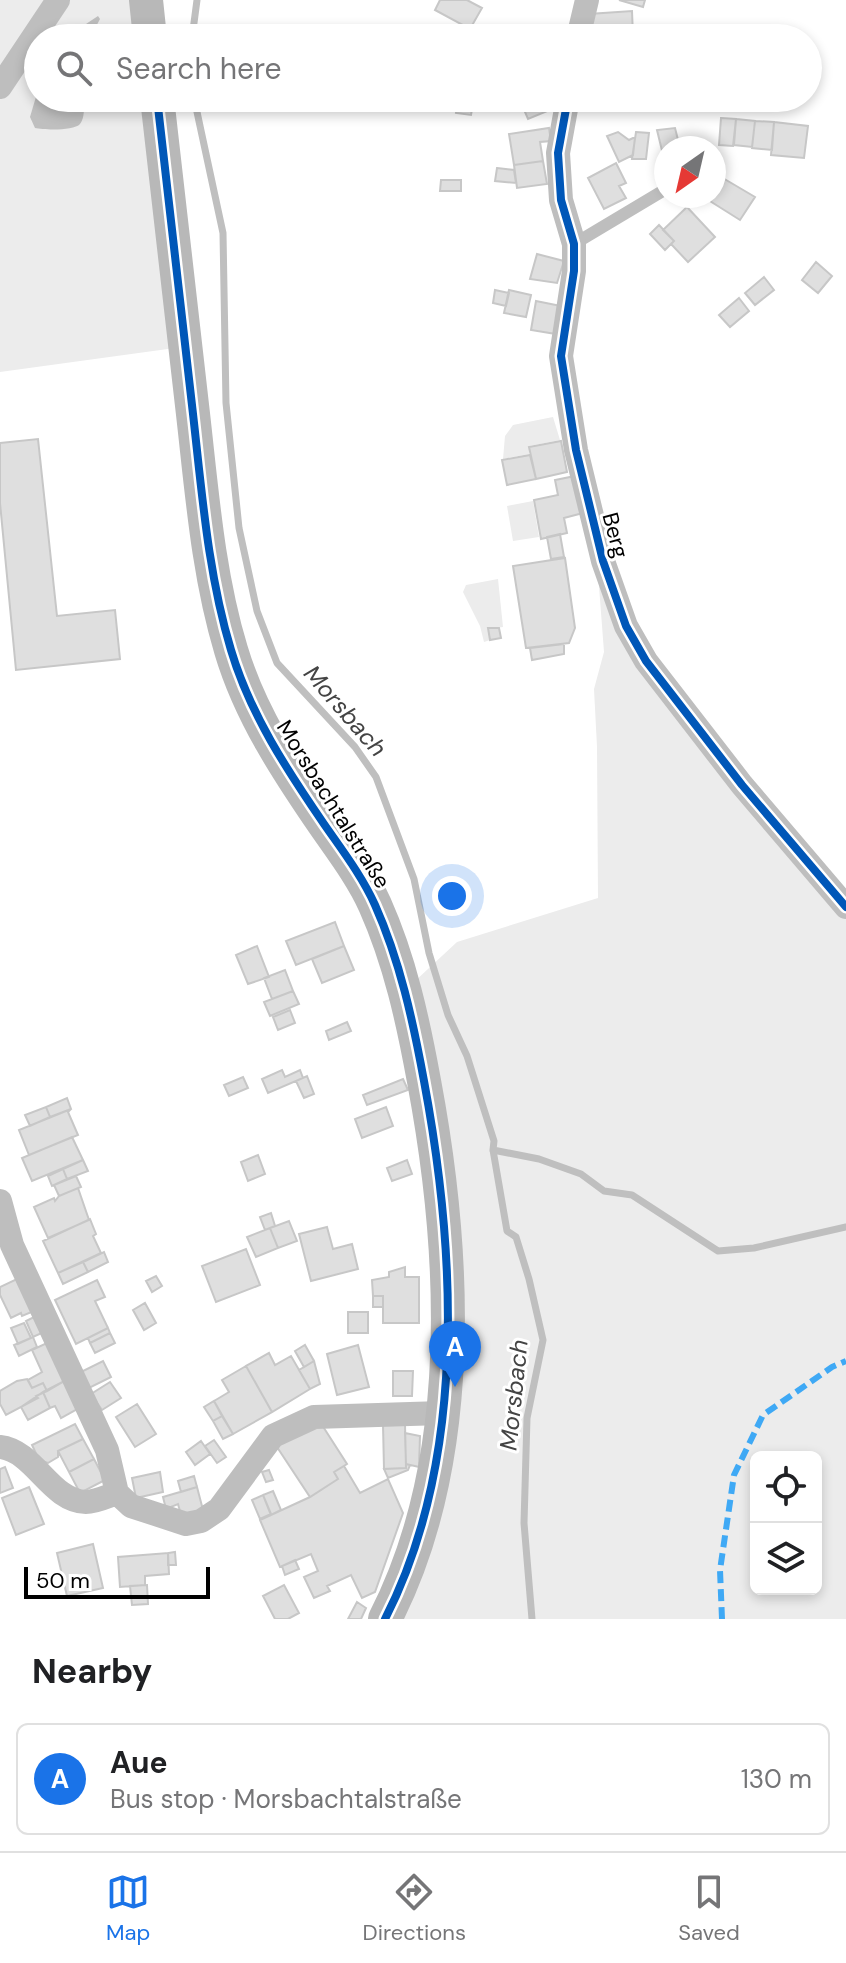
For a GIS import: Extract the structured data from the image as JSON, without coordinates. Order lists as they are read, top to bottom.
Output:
{
  "streets": {
    "main road": ["Morsbachtalstraße"],
    "street": ["Berg"]
  },
  "water": ["Morsbach"],
  "scale_bar": "50 m",
  "north": "bottom left",
  "page": {
    "search": "Search here",
    "pins": "A",
    "scale": "50 m",
    "heading": "Nearby",
    "list": [
      {
        "mark": "A",
        "name": "Aue",
        "note": "Bus stop · Morsbachtalstraße",
        "value": "130 m"
      }
    ],
    "nav": ["Map", "Directions", "Saved"]
  }
}
